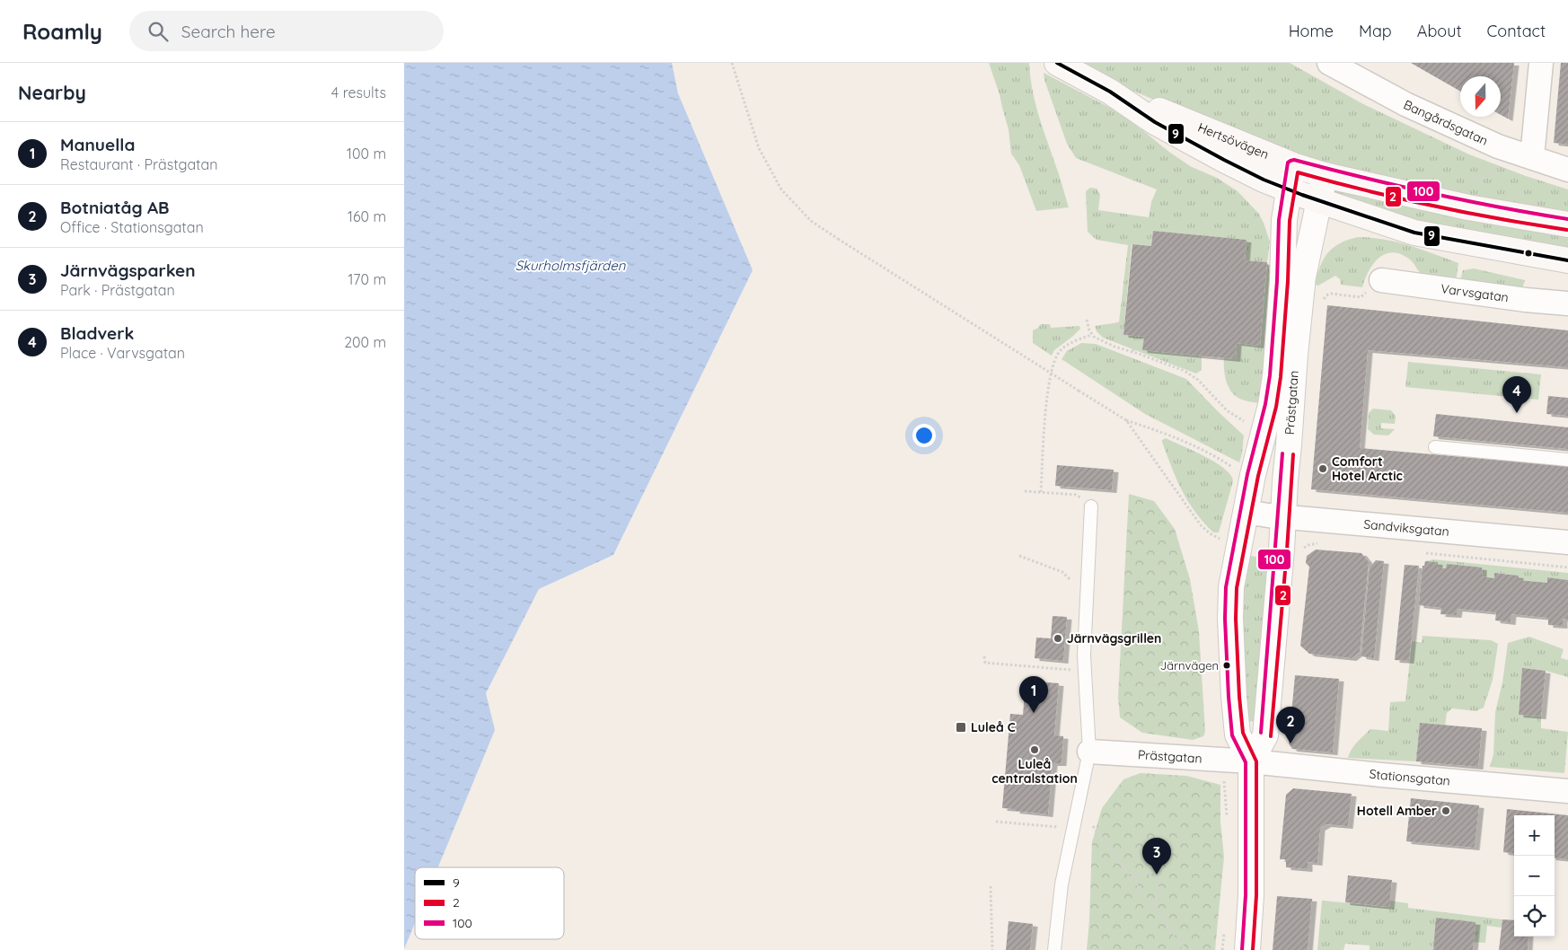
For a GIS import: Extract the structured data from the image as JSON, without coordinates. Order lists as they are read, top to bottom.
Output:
{
  "streets": {
    "main road": ["Hertsövägen"],
    "street": [
      "Bangårdsgatan",
      "Varvsgatan",
      "Prästgatan",
      "Sandviksgatan",
      "Stationsgatan"
    ]
  },
  "crossings": [
    ["Hertsövägen", "Prästgatan"],
    ["Prästgatan", "Sandviksgatan"],
    ["Prästgatan", "Stationsgatan"]
  ],
  "water": ["Skurholmsfjärden"],
  "places": {
    "other": [
      "Comfort Hotel Arctic",
      "Järnvägsgrillen",
      "Järnvägen",
      "Luleå centralstation",
      "Hotell Amber"
    ],
    "transit": ["Luleå C"]
  },
  "lines": ["transit line 9", "transit line 100", "transit line 2"],
  "legend": ["9", "2", "100"],
  "north": "bottom",
  "page": {
    "header": "Roamly",
    "search": "Search here",
    "nav": [
      "Home",
      "Map",
      "About",
      "Contact"
    ],
    "heading": ["Nearby", "4 results"],
    "list": [
      {
        "mark": "1",
        "name": "Manuella",
        "note": "Restaurant · Prästgatan",
        "value": "100 m"
      },
      {
        "mark": "2",
        "name": "Botniatåg AB",
        "note": "Office · Stationsgatan",
        "value": "160 m"
      },
      {
        "mark": "3",
        "name": "Järnvägsparken",
        "note": "Park · Prästgatan",
        "value": "170 m"
      },
      {
        "mark": "4",
        "name": "Bladverk",
        "note": "Place · Varvsgatan",
        "value": "200 m"
      }
    ],
    "pins": [
      "4",
      "1",
      "2",
      "3"
    ],
    "map_buttons": ["+", "−"]
  }
}
